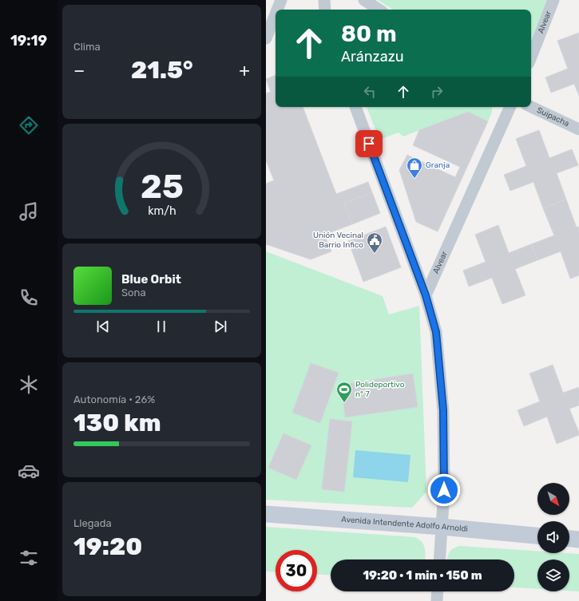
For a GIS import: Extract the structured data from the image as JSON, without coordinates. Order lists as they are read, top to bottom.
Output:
{
  "streets": {
    "main road": ["Avenida Intendente Adolfo Arnoldi"],
    "street": ["Alvear", "Suipacha"]
  },
  "places": {
    "shop": ["Granja"],
    "public building": ["Unión Vecinal Barrio Infico"],
    "sports": ["Polideportivo n° 7"]
  },
  "north": "bottom right",
  "page": {
    "tabs": "19:19",
    "tile": [
      "Clima",
      ["Autonomía · 26%", "130 km"],
      ["Llegada", "19:20"]
    ],
    "turn": ["80 m", "Aránzazu"],
    "heat": ["−", "21.5°", "+"],
    "song": ["Blue Orbit", "Sona"],
    "limit": "30",
    "trip": "19:20 · 1 min · 150 m",
    "gauge": ["25", "km/h"]
  }
}
